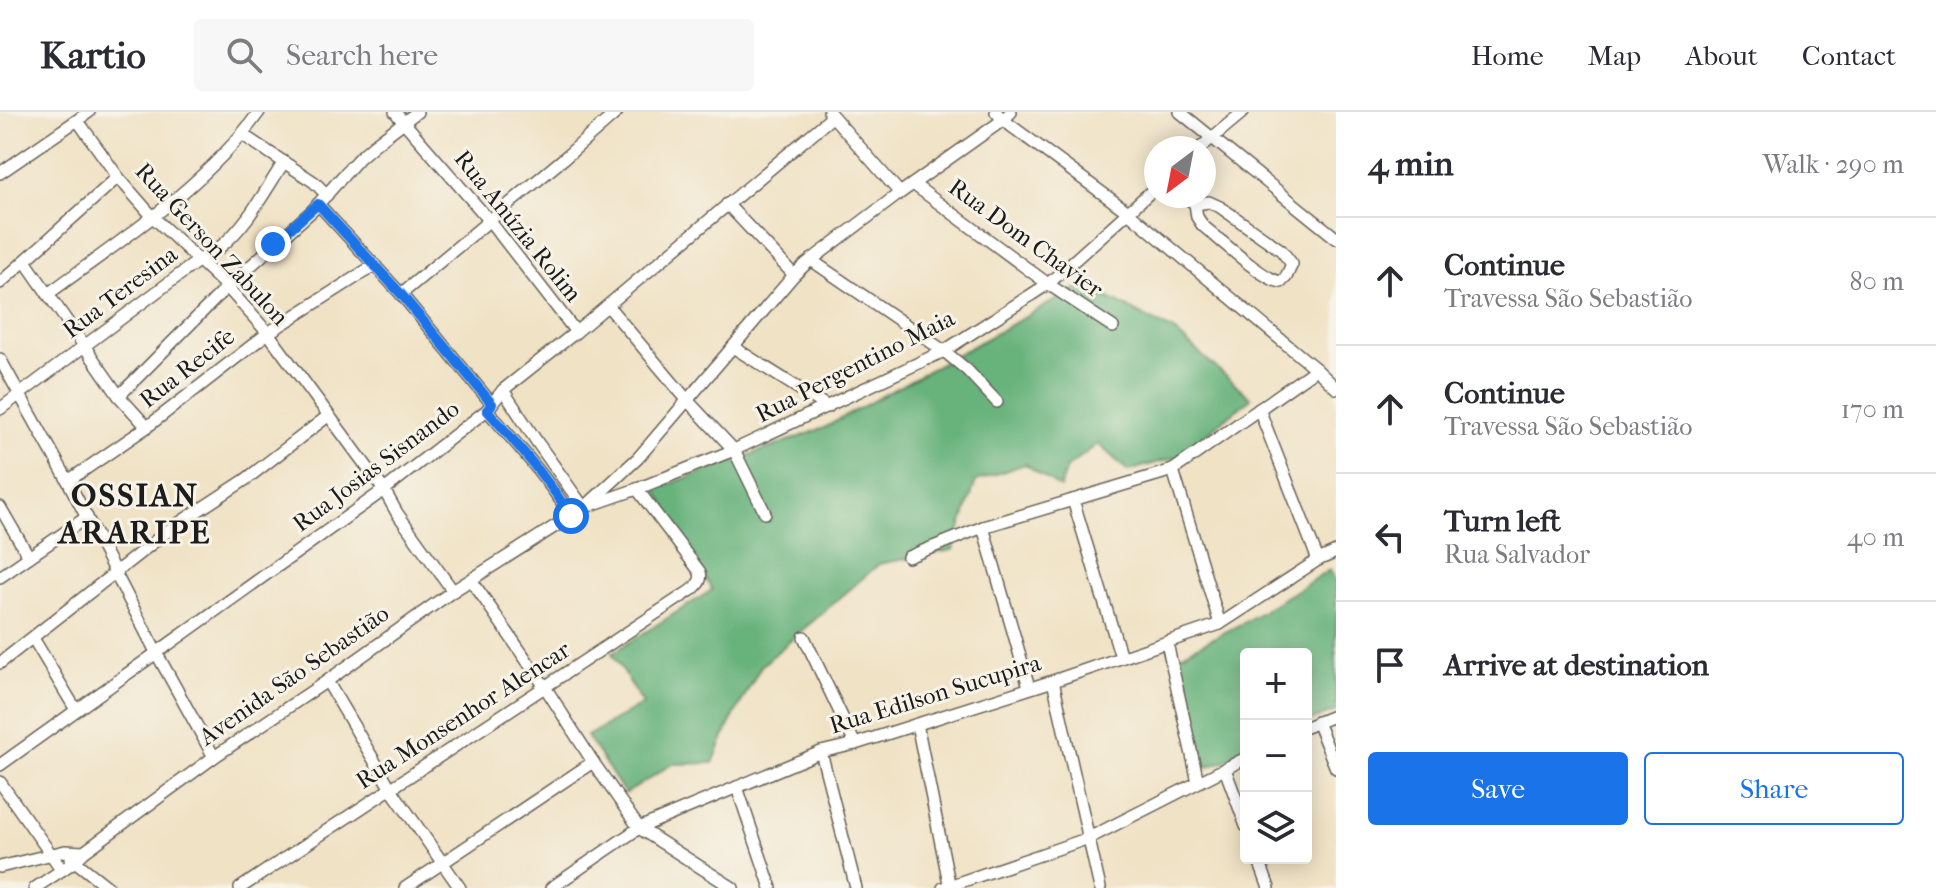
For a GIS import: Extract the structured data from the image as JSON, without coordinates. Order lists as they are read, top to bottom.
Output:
{
  "streets": {
    "street": [
      "Rua Anúzia Rolim",
      "Rua Dom Chavier",
      "Rua Gerson Zabulon",
      "Rua Teresina",
      "Rua Pergentino Maia",
      "Rua Recife",
      "Rua Josias Sisnando",
      "Avenida São Sebastião",
      "Rua Edilson Sucupira",
      "Rua Monsenhor Alencar"
    ]
  },
  "crossings": [
    ["Rua Anúzia Rolim", "Rua Josias Sisnando"],
    ["Rua Dom Chavier", "Rua Pergentino Maia"],
    ["Rua Gerson Zabulon", "Rua Teresina"],
    ["Rua Gerson Zabulon", "Rua Recife"],
    ["Rua Gerson Zabulon", "Rua Josias Sisnando"],
    ["Rua Gerson Zabulon", "Avenida São Sebastião"],
    ["Rua Pergentino Maia", "Avenida São Sebastião"],
    ["Rua Pergentino Maia", "Rua Monsenhor Alencar"]
  ],
  "districts": ["OSSIAN ARARIPE"],
  "north": "bottom left",
  "page": {
    "header": "Kartio",
    "search": "Search here",
    "nav": [
      "Home",
      "Map",
      "About",
      "Contact"
    ],
    "heading": ["4 min", "Walk · 290 m"],
    "list": [
      ["Continue", "Travessa São Sebastião", "80 m"],
      ["Continue", "Travessa São Sebastião", "170 m"],
      ["Turn left", "Rua Salvador", "40 m"],
      "Arrive at destination"
    ],
    "map_buttons": ["+", "−"],
    "buttons": ["Save", "Share"]
  }
}
